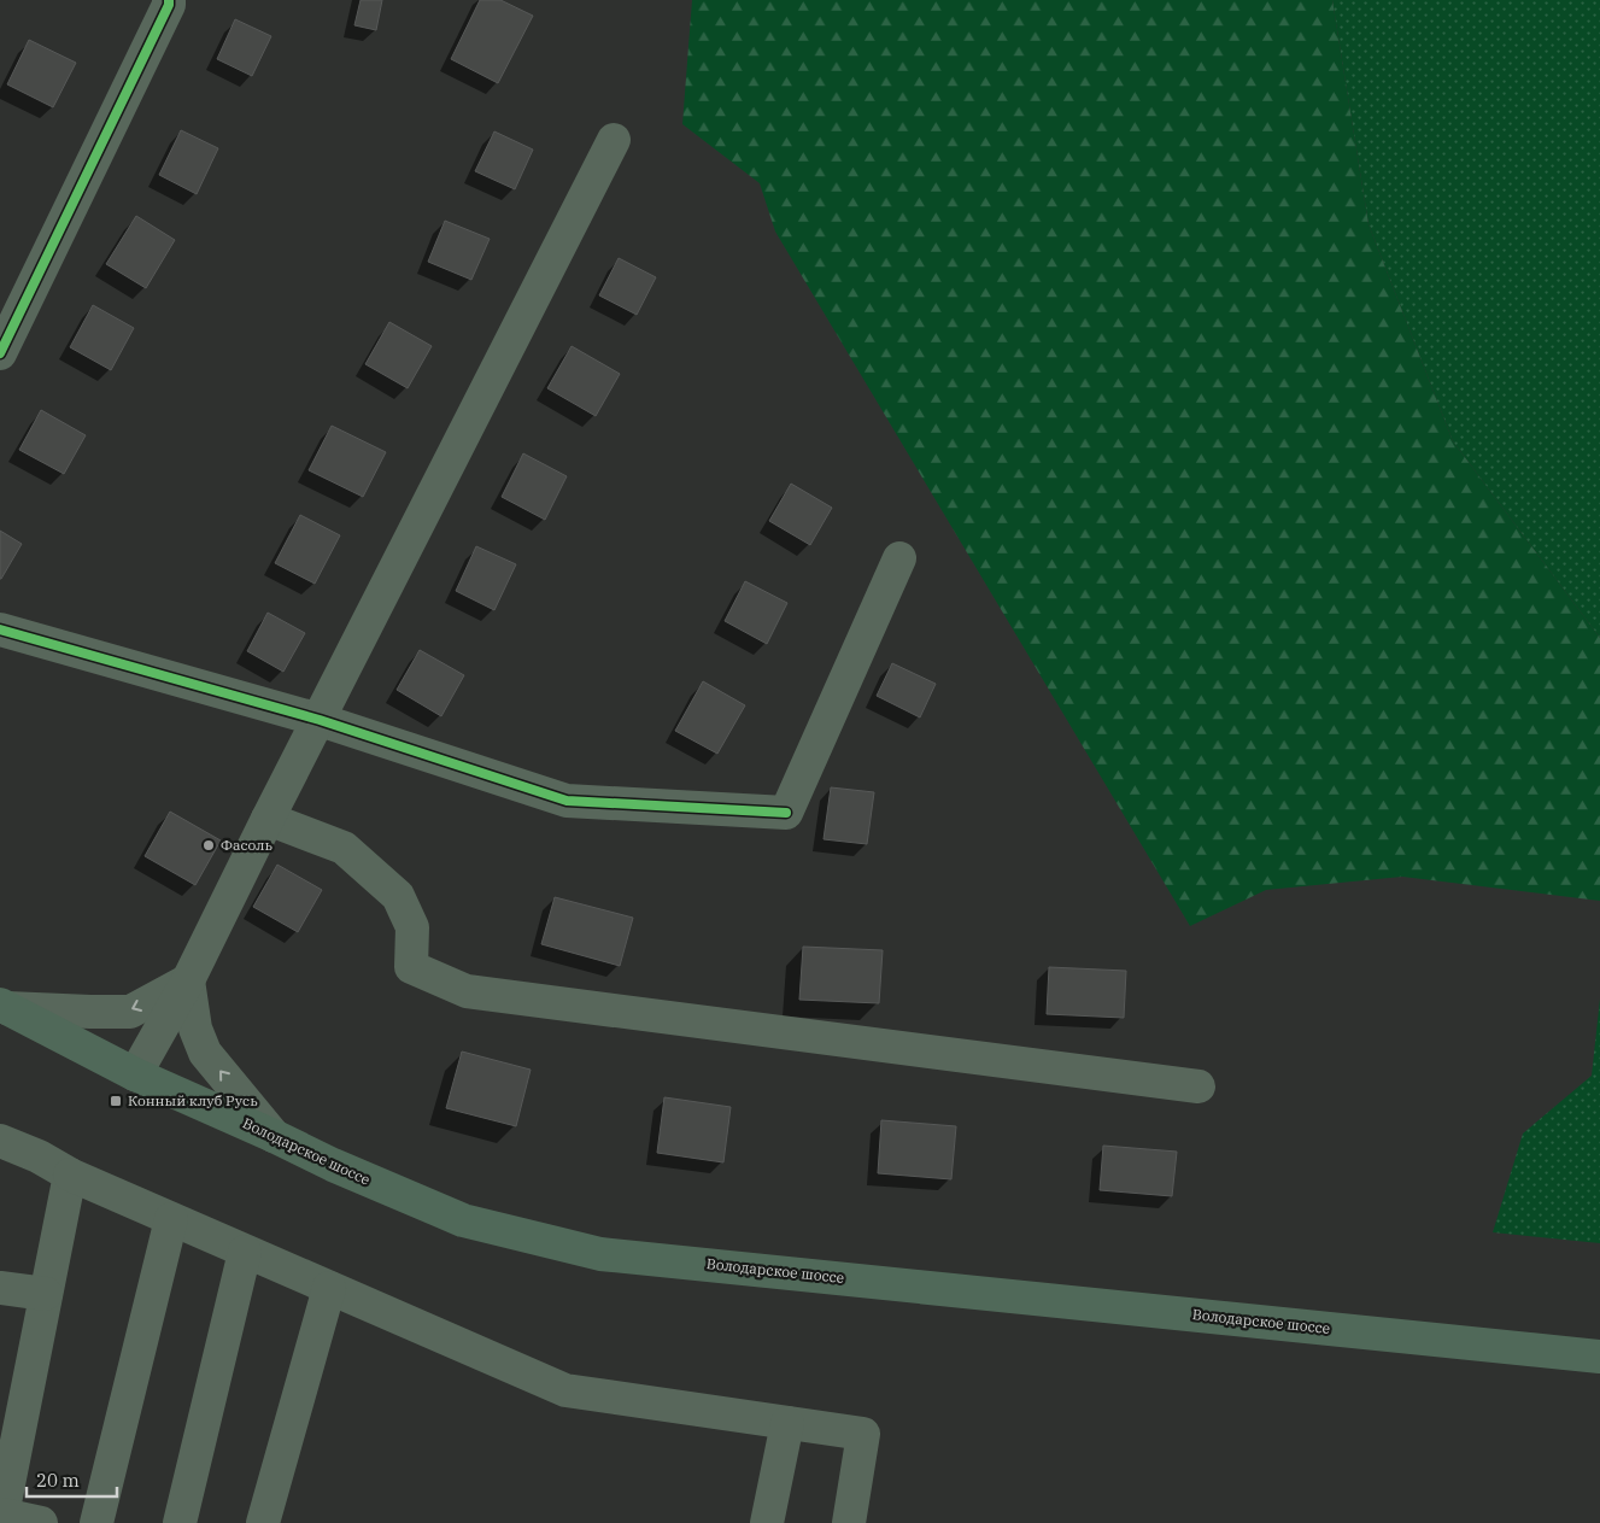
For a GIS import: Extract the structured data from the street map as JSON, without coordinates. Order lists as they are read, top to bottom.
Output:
{
  "streets": {
    "main road": ["Володарское шоссе"]
  },
  "places": {
    "other": ["Фасоль"],
    "transit": ["Конный клуб Русь"]
  },
  "scale_bar": "20 m"
}
